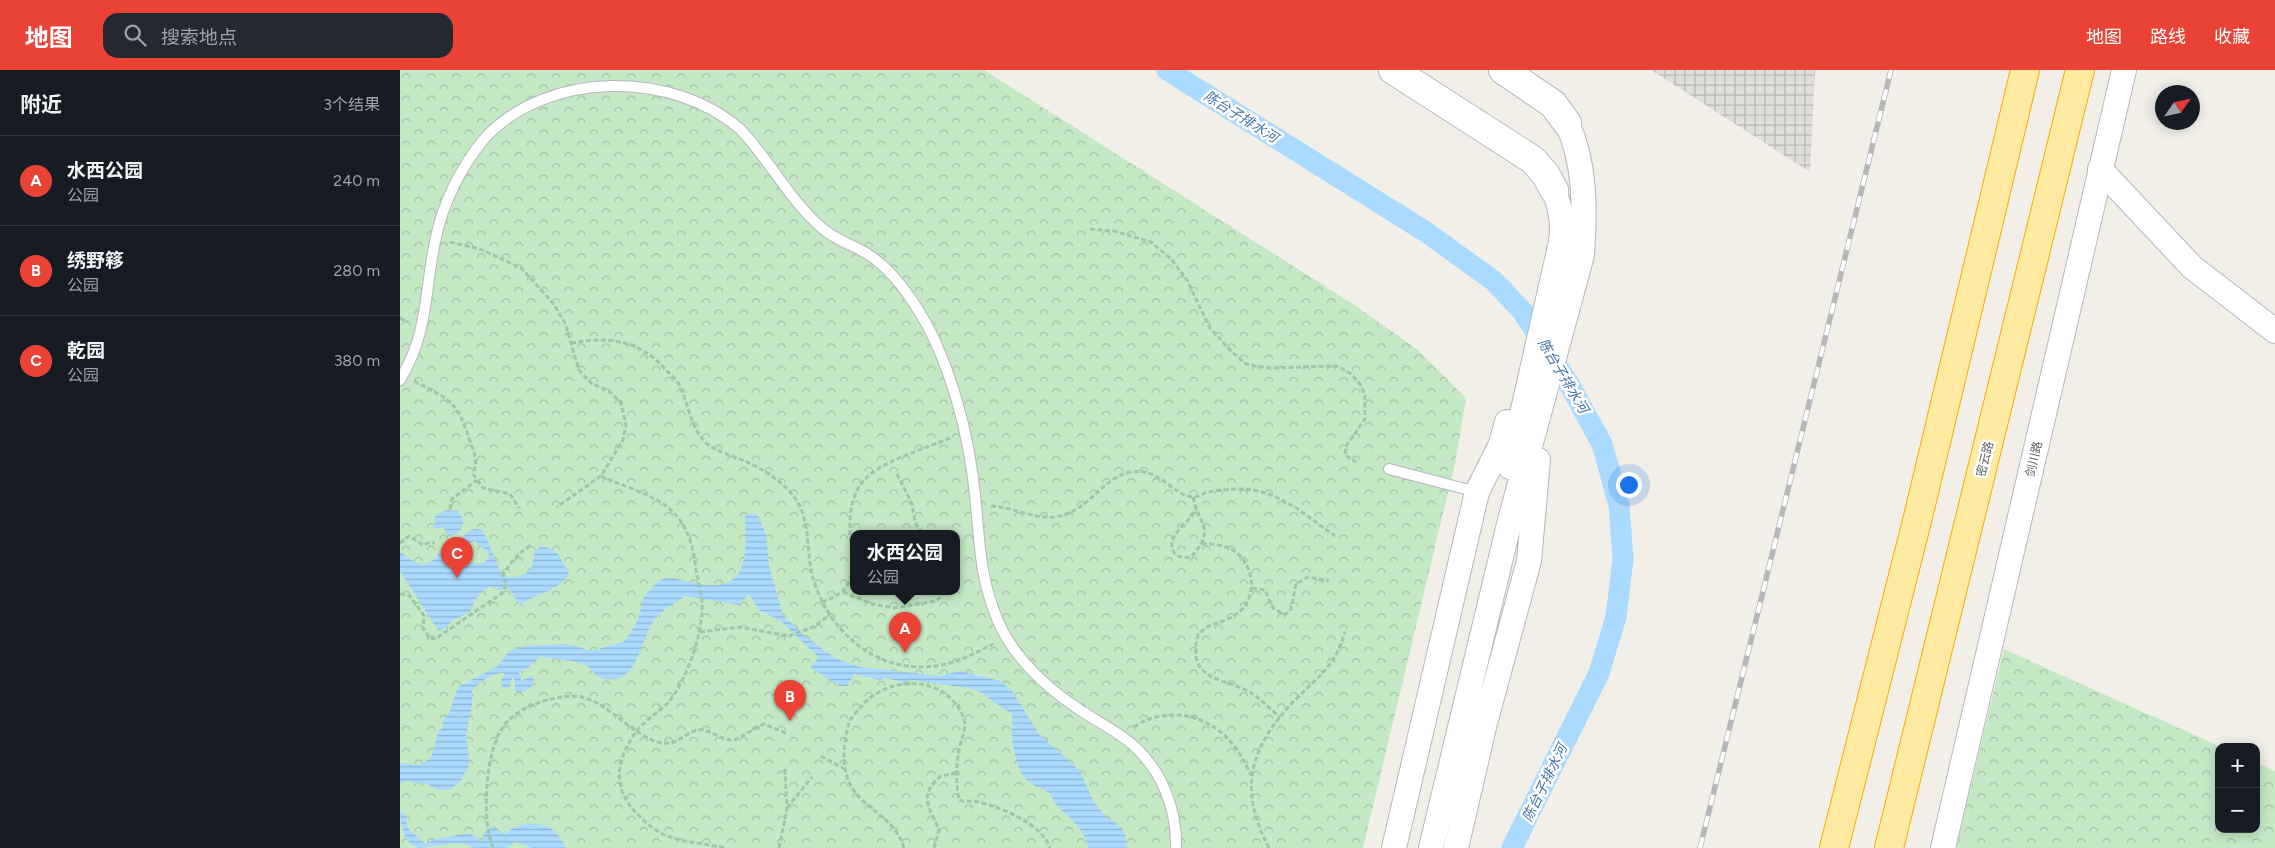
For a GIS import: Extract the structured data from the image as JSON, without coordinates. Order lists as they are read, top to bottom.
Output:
{
  "streets": {
    "highway": ["密云路"],
    "street": ["剑川路"]
  },
  "water": ["陈台子排水河"],
  "north": "top right",
  "page": {
    "header": "地图",
    "search": "搜索地点",
    "nav": ["地图", "路线", "收藏"],
    "heading": ["附近", "3个结果"],
    "list": [
      {
        "mark": "A",
        "name": "水西公园",
        "note": "公园",
        "value": "240 m"
      },
      {
        "mark": "B",
        "name": "绣野簃",
        "note": "公园",
        "value": "280 m"
      },
      {
        "mark": "C",
        "name": "乾园",
        "note": "公园",
        "value": "380 m"
      }
    ],
    "popup": ["水西公园", "公园"],
    "pins": ["C", "A", "B"],
    "map_buttons": ["+", "−"]
  }
}
